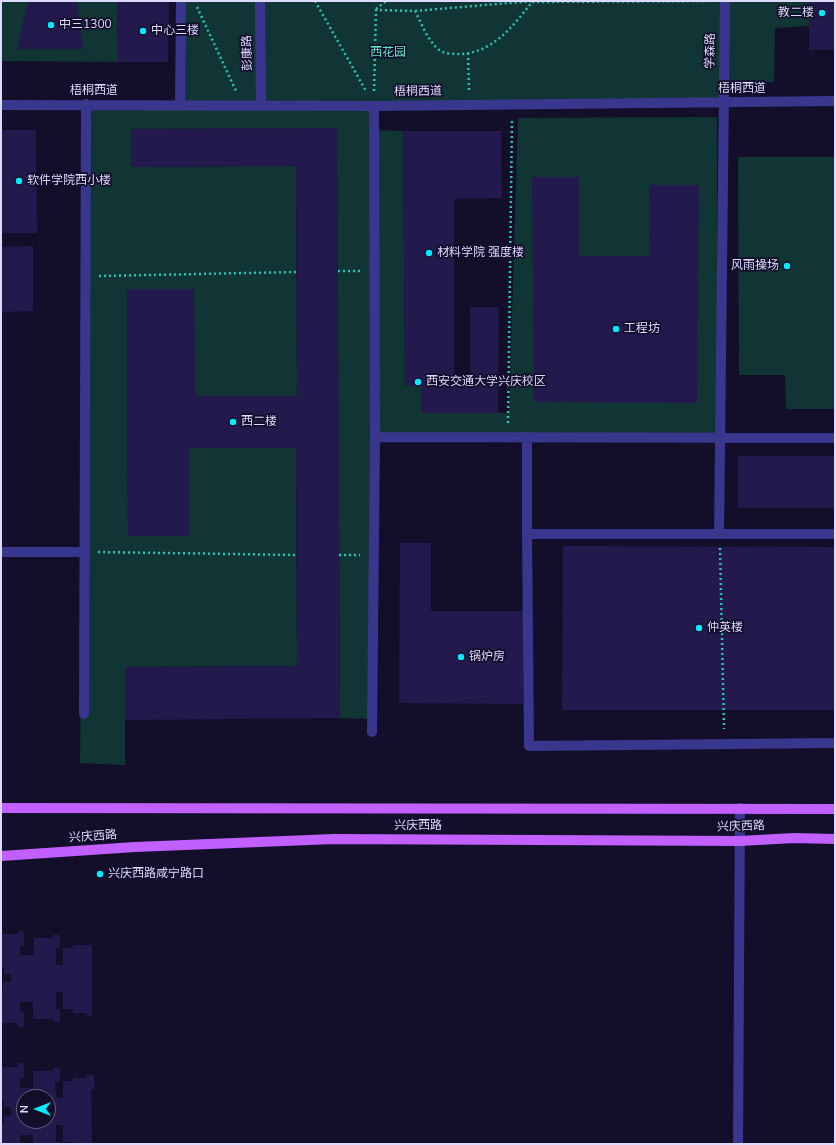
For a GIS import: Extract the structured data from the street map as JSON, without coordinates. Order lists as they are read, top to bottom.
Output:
{
  "streets": {
    "main road": ["兴庆西路"],
    "street": ["学森路", "彭康路", "梧桐西道"]
  },
  "crossings": [
    ["学森路", "梧桐西道"],
    ["彭康路", "梧桐西道"]
  ],
  "parks": ["西花园"],
  "places": [
    "教二楼",
    "中三1300",
    "中心三楼",
    "软件学院西小楼",
    "材料学院 强度楼",
    "风雨操场",
    "工程坊",
    "西安交通大学兴庆校区",
    "西二楼",
    "仲英楼",
    "锅炉房",
    "兴庆西路咸宁路口"
  ],
  "north": "left"
}
